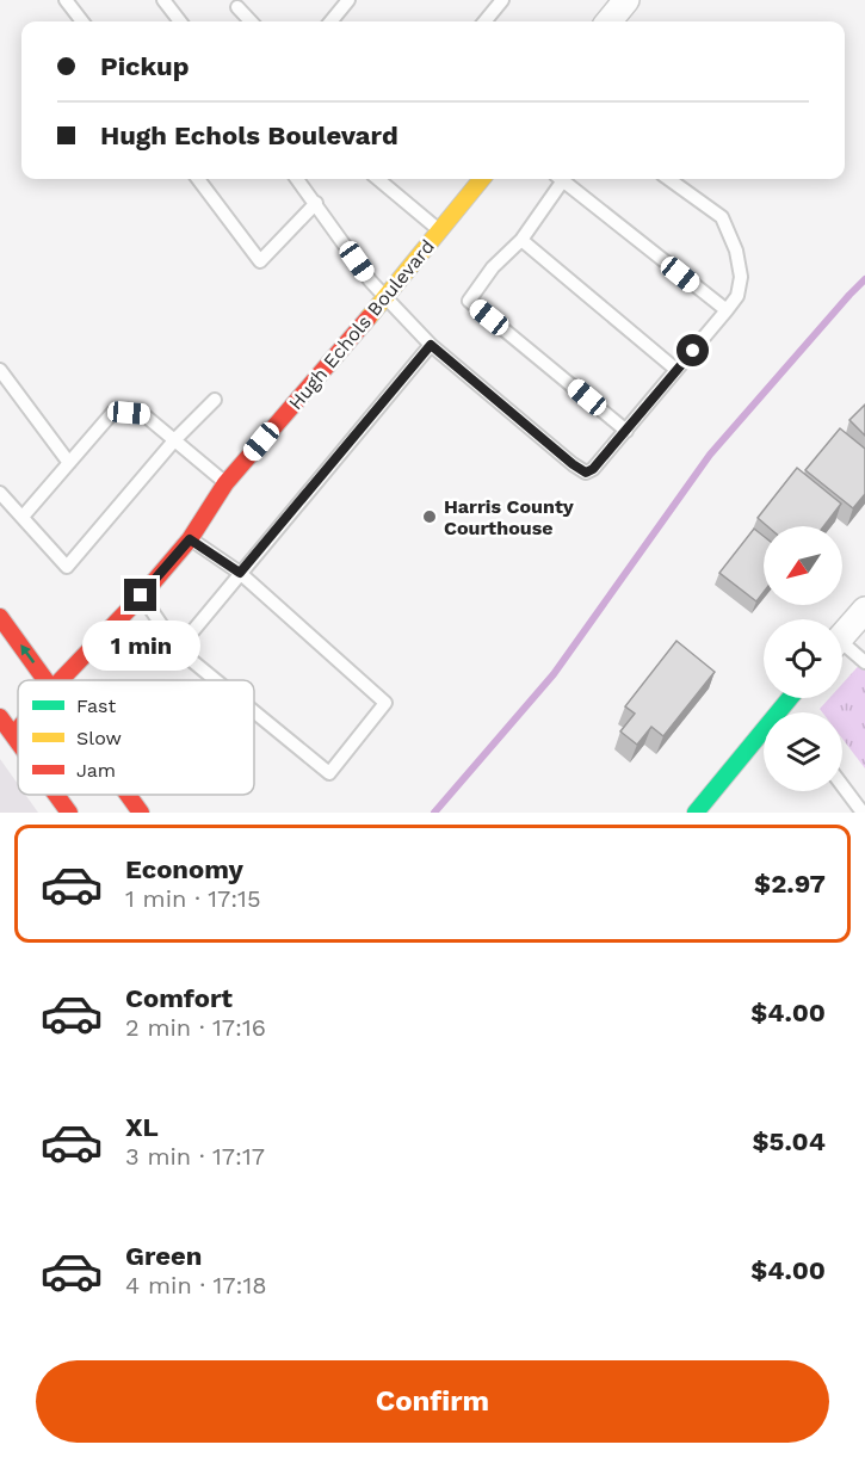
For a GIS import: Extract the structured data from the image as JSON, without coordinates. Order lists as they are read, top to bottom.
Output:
{
  "streets": {
    "street": ["Hugh Echols Boulevard"]
  },
  "places": ["Harris County Courthouse"],
  "legend": ["Fast", "Slow", "Jam"],
  "north": "bottom left",
  "page": {
    "banner": ["Pickup", "Hugh Echols Boulevard"],
    "bubble": "1 min",
    "list": [
      {
        "name": "Economy",
        "note": "1 min · 17:15",
        "value": "$2.97"
      },
      {
        "name": "Comfort",
        "note": "2 min · 17:16",
        "value": "$4.00"
      },
      {
        "name": "XL",
        "note": "3 min · 17:17",
        "value": "$5.04"
      },
      {
        "name": "Green",
        "note": "4 min · 17:18",
        "value": "$4.00"
      }
    ],
    "buttons": "Confirm"
  }
}
